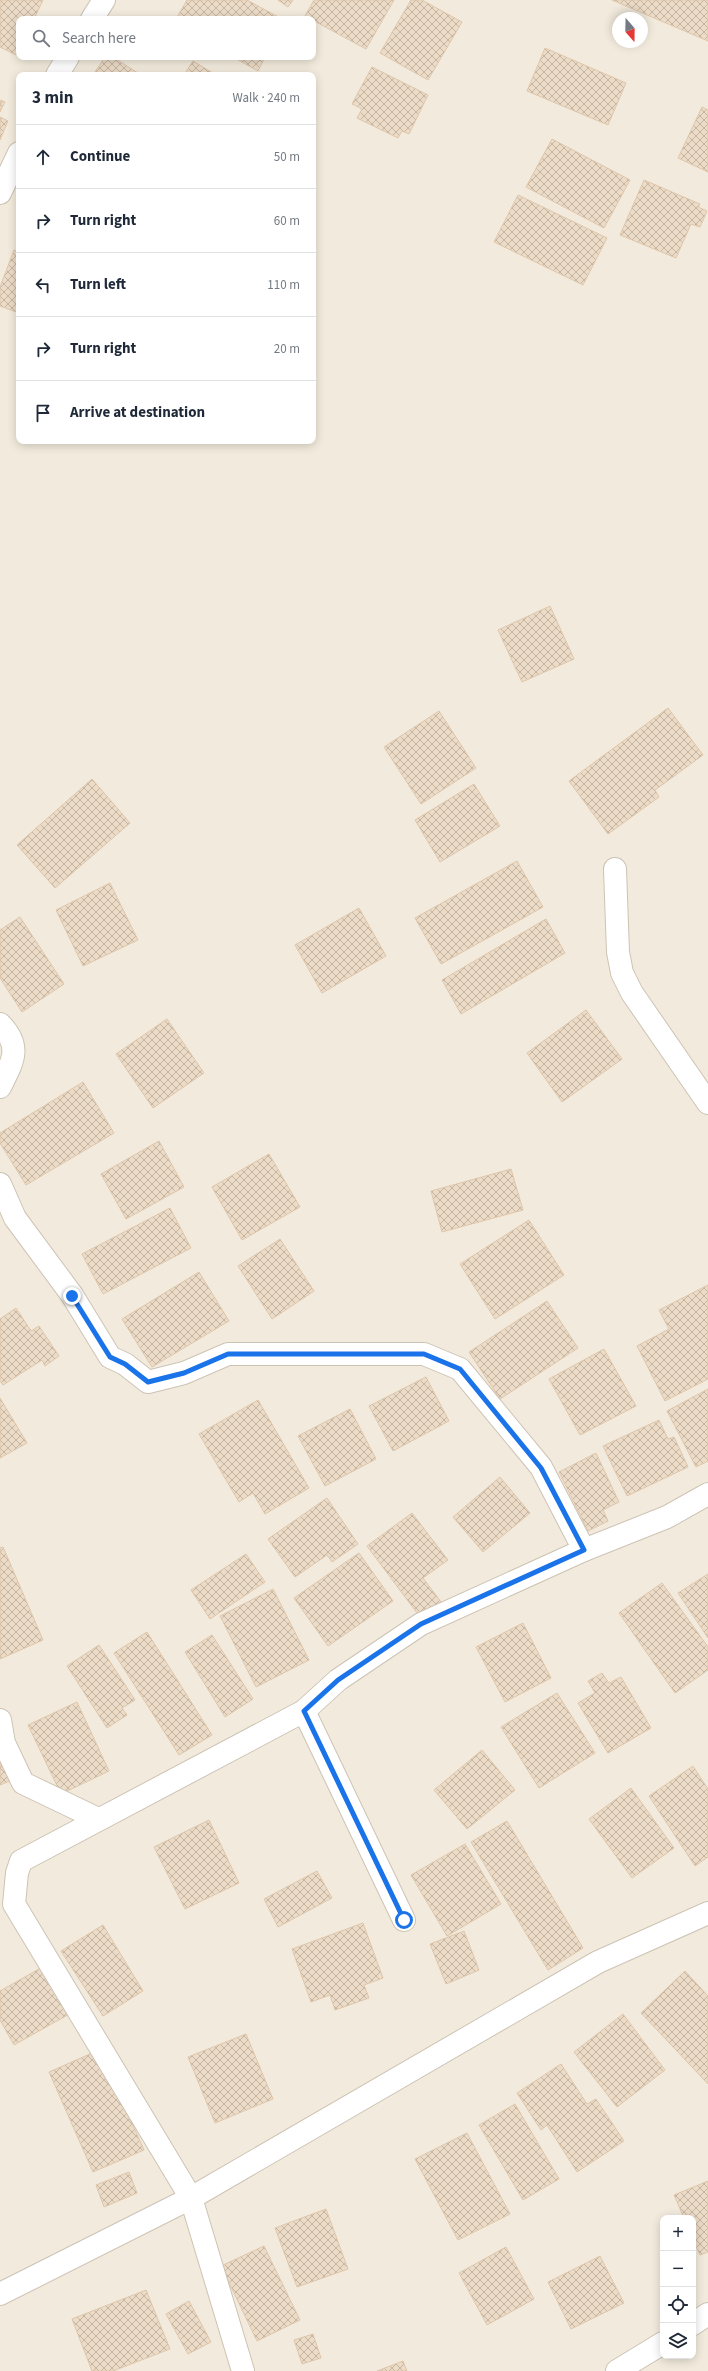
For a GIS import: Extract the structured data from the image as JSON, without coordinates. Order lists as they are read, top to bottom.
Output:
{
  "north": "bottom",
  "page": {
    "search": "Search here",
    "heading": ["3 min", "Walk · 240 m"],
    "list": [
      ["Continue", "50 m"],
      ["Turn right", "60 m"],
      ["Turn left", "110 m"],
      ["Turn right", "20 m"],
      "Arrive at destination"
    ],
    "map_buttons": ["+", "−"]
  }
}
